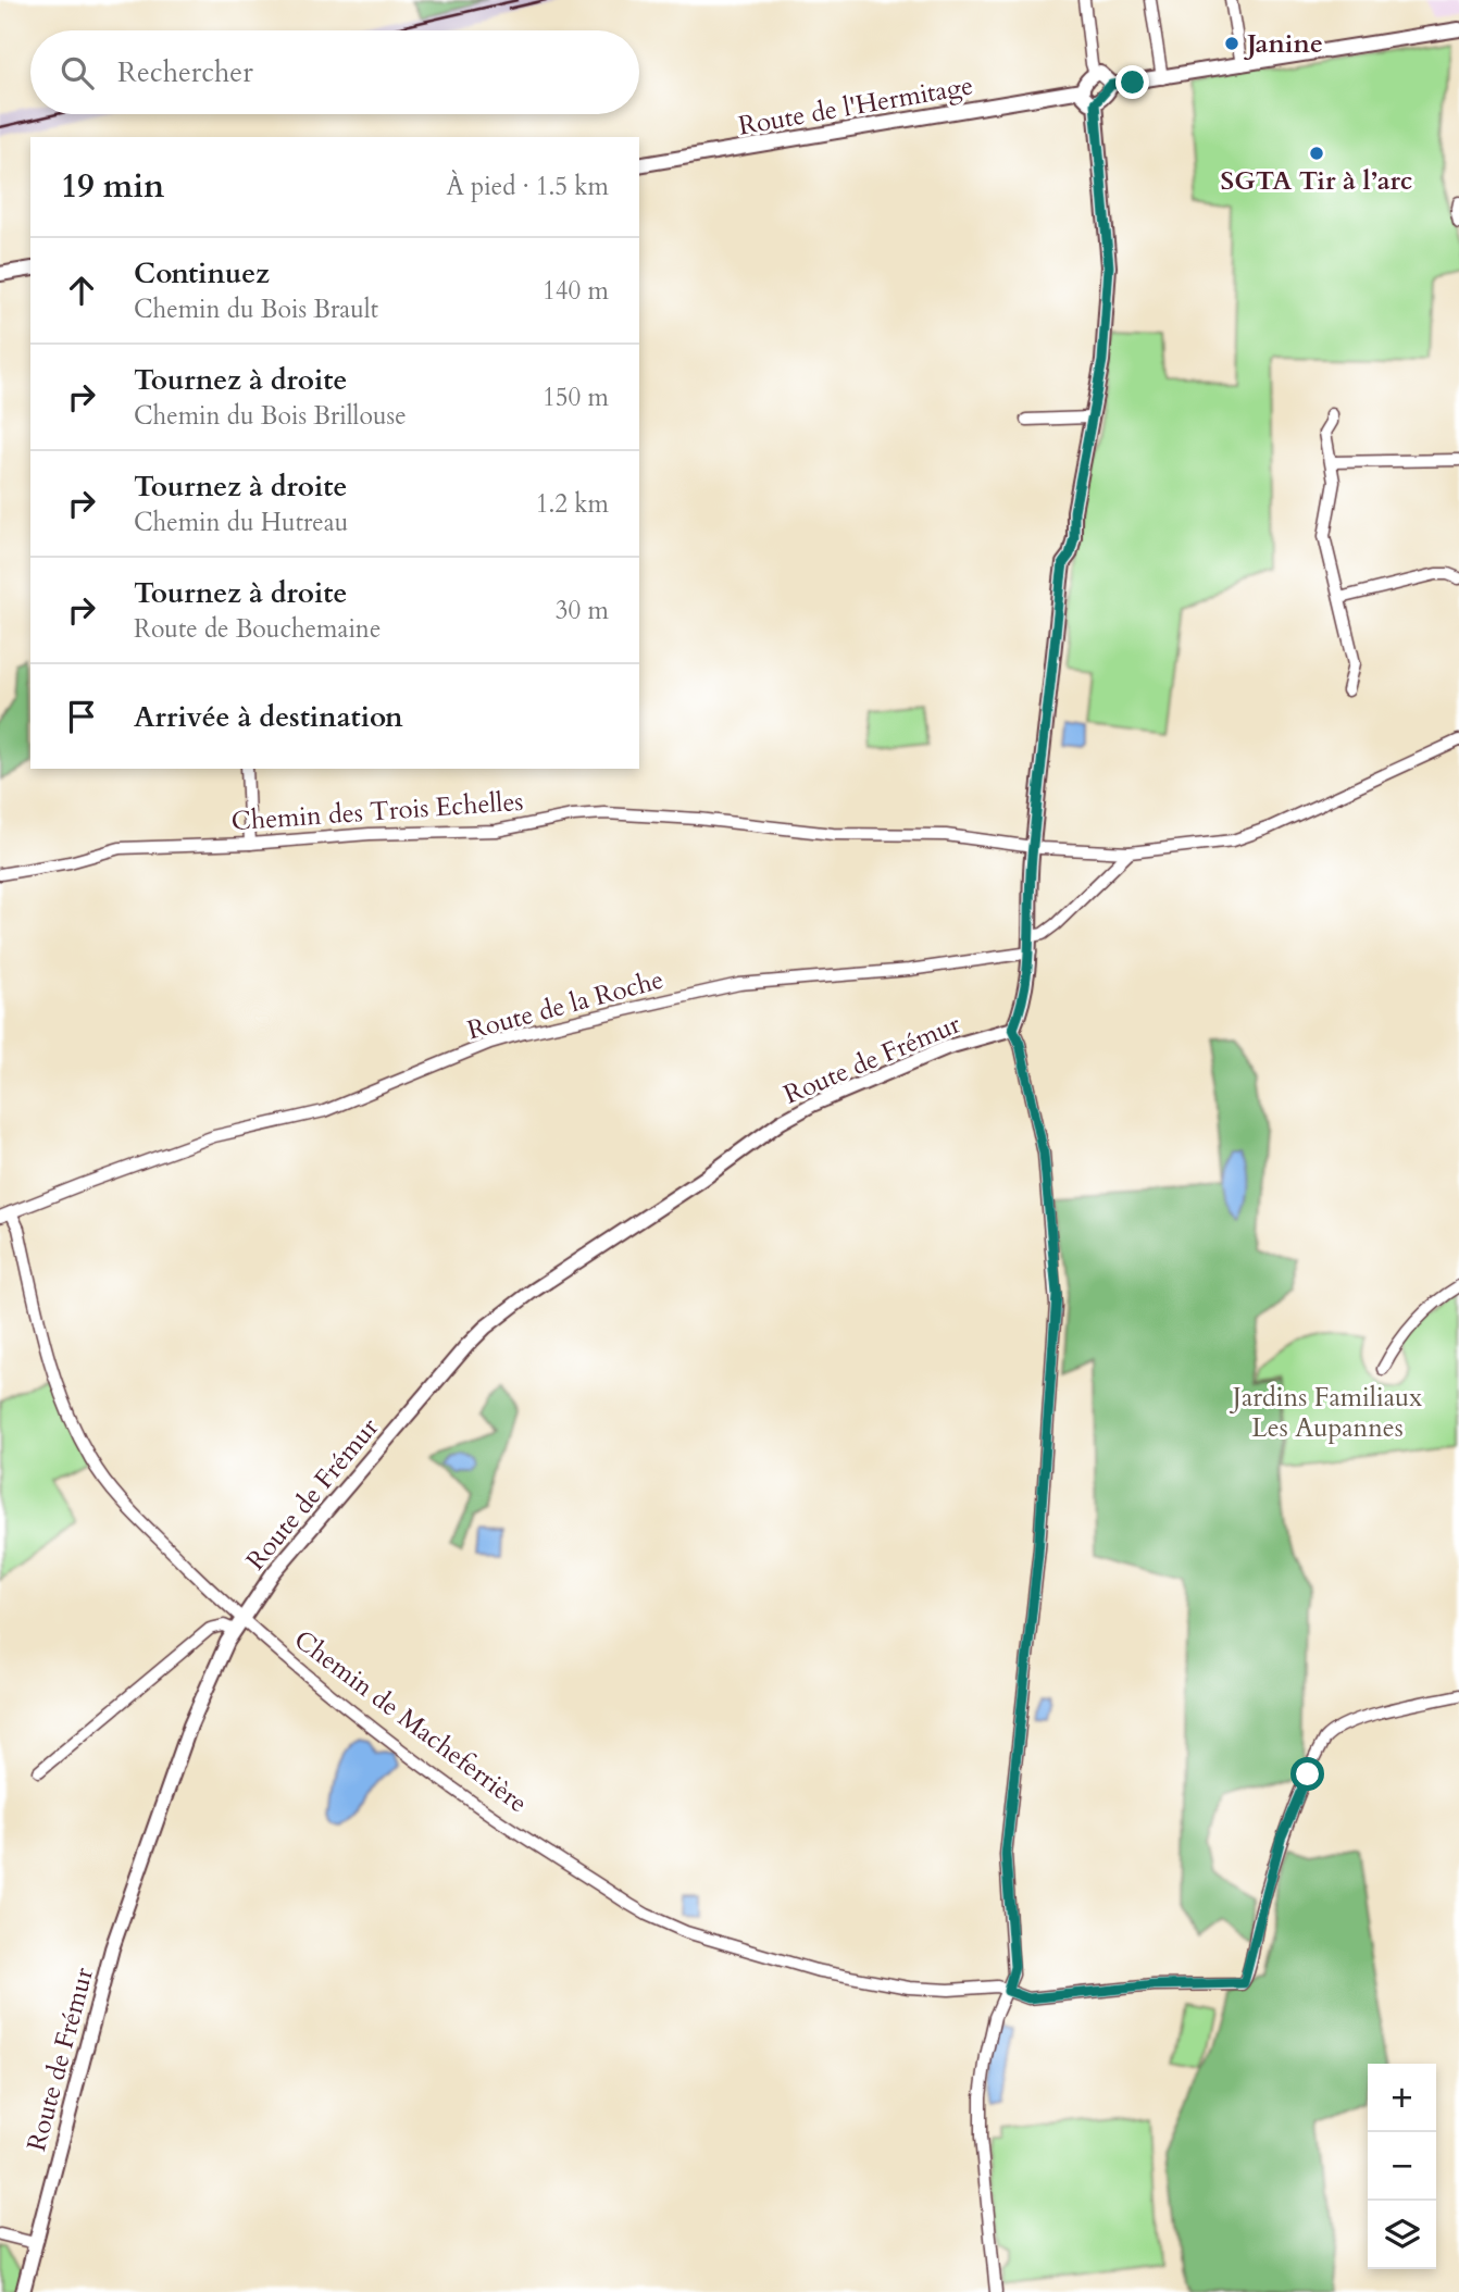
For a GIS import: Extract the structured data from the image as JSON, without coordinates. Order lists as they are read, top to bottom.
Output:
{
  "streets": {
    "street": [
      "Route de l'Hermitage",
      "Chemin des Trois Echelles",
      "Route de la Roche",
      "Route de Frémur",
      "Chemin de Macheferrière"
    ]
  },
  "crossings": [
    ["Route de la Roche", "Chemin de Macheferrière"],
    ["Route de Frémur", "Chemin de Macheferrière"]
  ],
  "parks": ["Jardins Familiaux Les Aupannes"],
  "places": ["Janine", "SGTA Tir à l’arc"],
  "page": {
    "search": "Rechercher",
    "heading": ["19 min", "À pied · 1.5 km"],
    "list": [
      ["Continuez", "Chemin du Bois Brault", "140 m"],
      ["Tournez à droite", "Chemin du Bois Brillouse", "150 m"],
      ["Tournez à droite", "Chemin du Hutreau", "1.2 km"],
      ["Tournez à droite", "Route de Bouchemaine", "30 m"],
      "Arrivée à destination"
    ],
    "map_buttons": ["+", "−"]
  }
}
